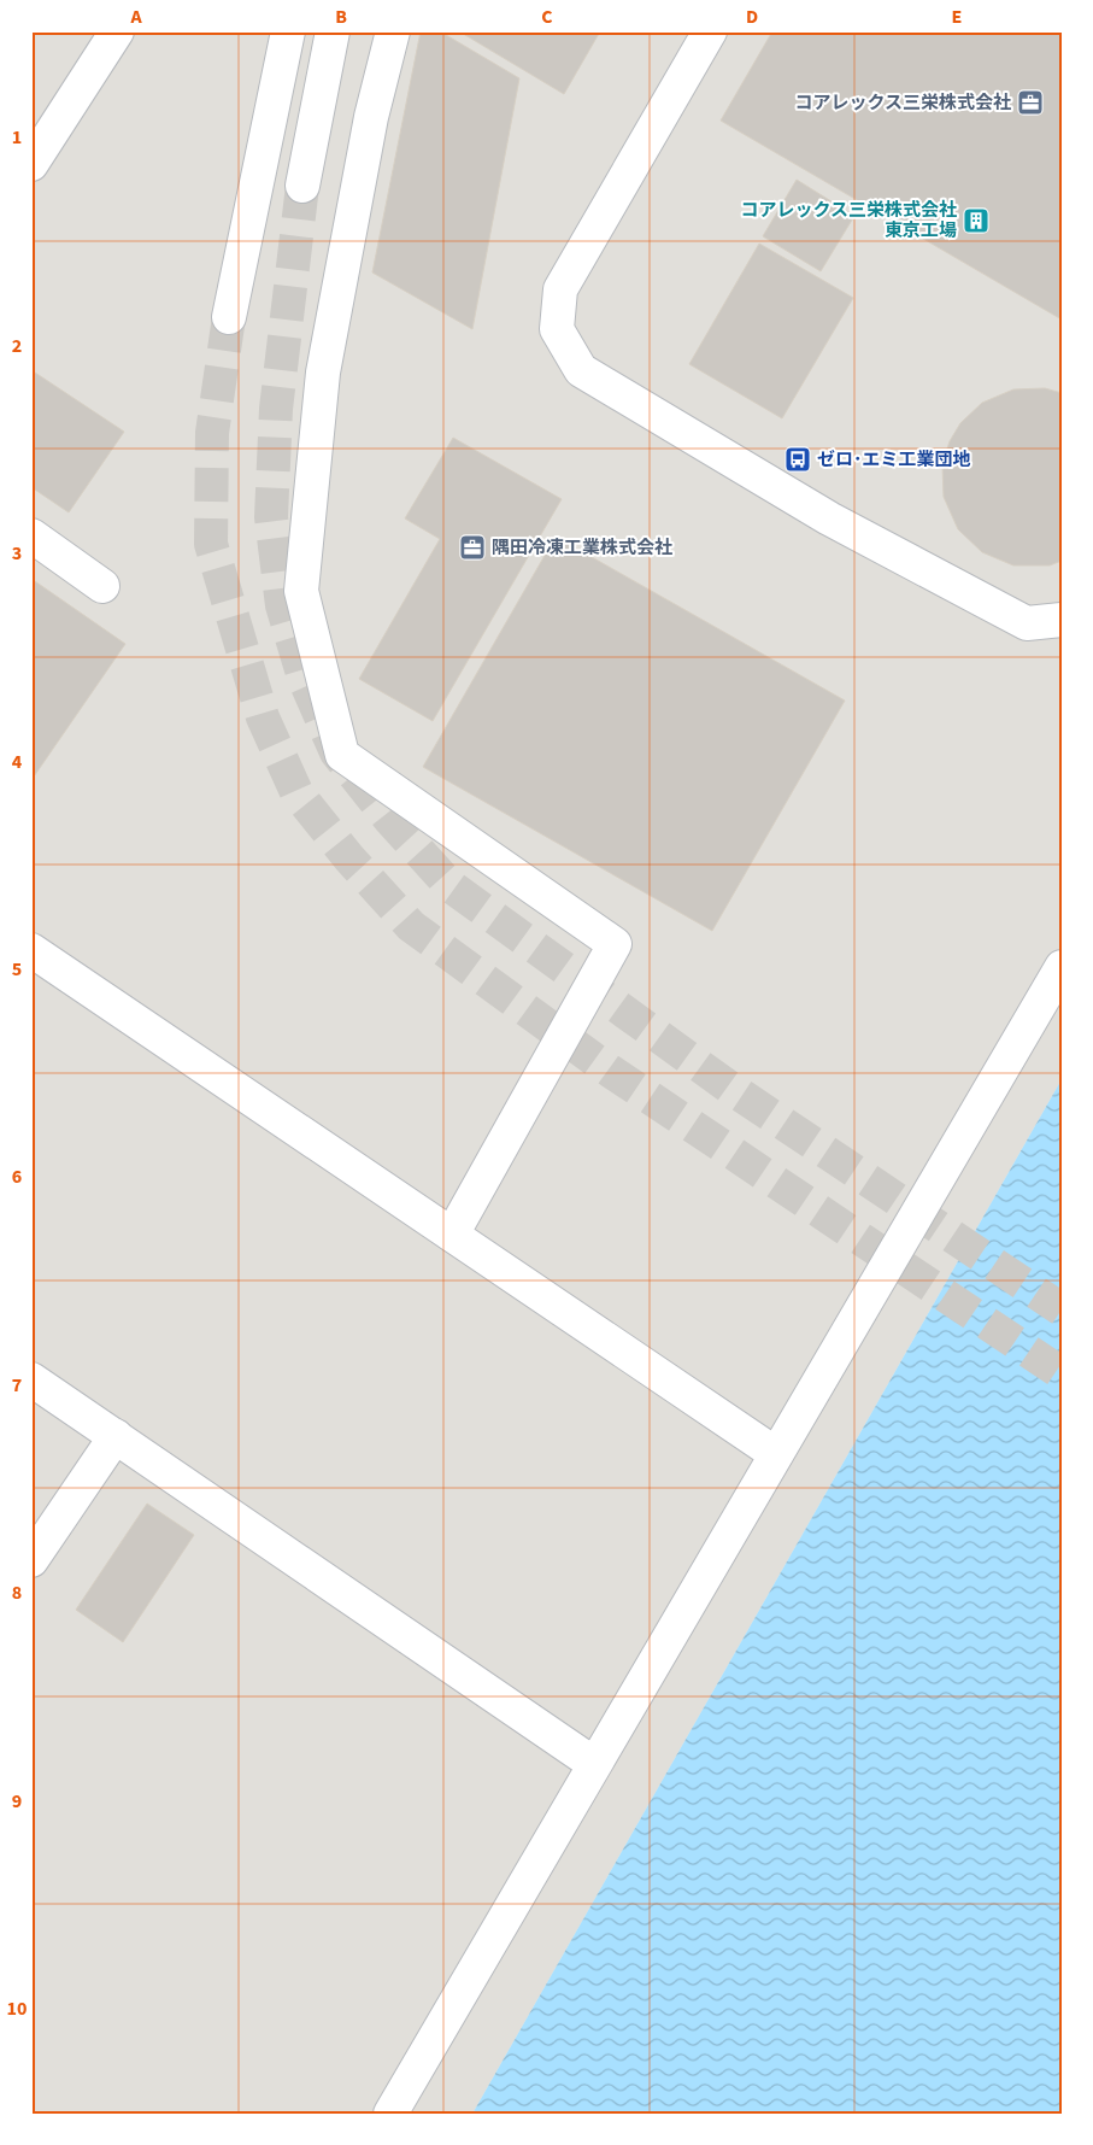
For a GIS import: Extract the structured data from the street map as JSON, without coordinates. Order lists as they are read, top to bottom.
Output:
{
  "places": {
    "office": ["コアレックス三栄株式会社", "隅田冷凍工業株式会社"],
    "building": ["コアレックス三栄株式会社 東京工場"],
    "bus stop": ["ゼロ･エミ工業団地"]
  },
  "grid": {
    "columns": [
      "A",
      "B",
      "C",
      "D",
      "E"
    ],
    "rows": [
      "1",
      "2",
      "3",
      "4",
      "5",
      "6",
      "7",
      "8",
      "9",
      "10"
    ]
  }
}
